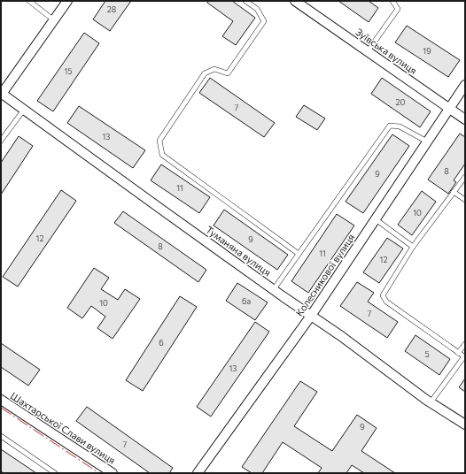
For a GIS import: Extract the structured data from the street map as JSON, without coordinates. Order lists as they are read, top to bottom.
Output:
{
  "streets": {
    "street": [
      "Зуївська вулиця",
      "Туманяна вулиця",
      "Колесникової вулиця",
      "Шахтарської Слави вулиця"
    ]
  },
  "crossings": [
    ["Зуївська вулиця", "Колесникової вулиця"],
    ["Туманяна вулиця", "Колесникової вулиця"]
  ],
  "house_numbers": [
    "28",
    "19",
    "15",
    "20",
    "7",
    "13",
    "8",
    "9",
    "11",
    "10",
    "12",
    "9",
    "8",
    "11",
    "12",
    "6а",
    "10",
    "7",
    "6",
    "5",
    "13",
    "9",
    "7"
  ]
}
